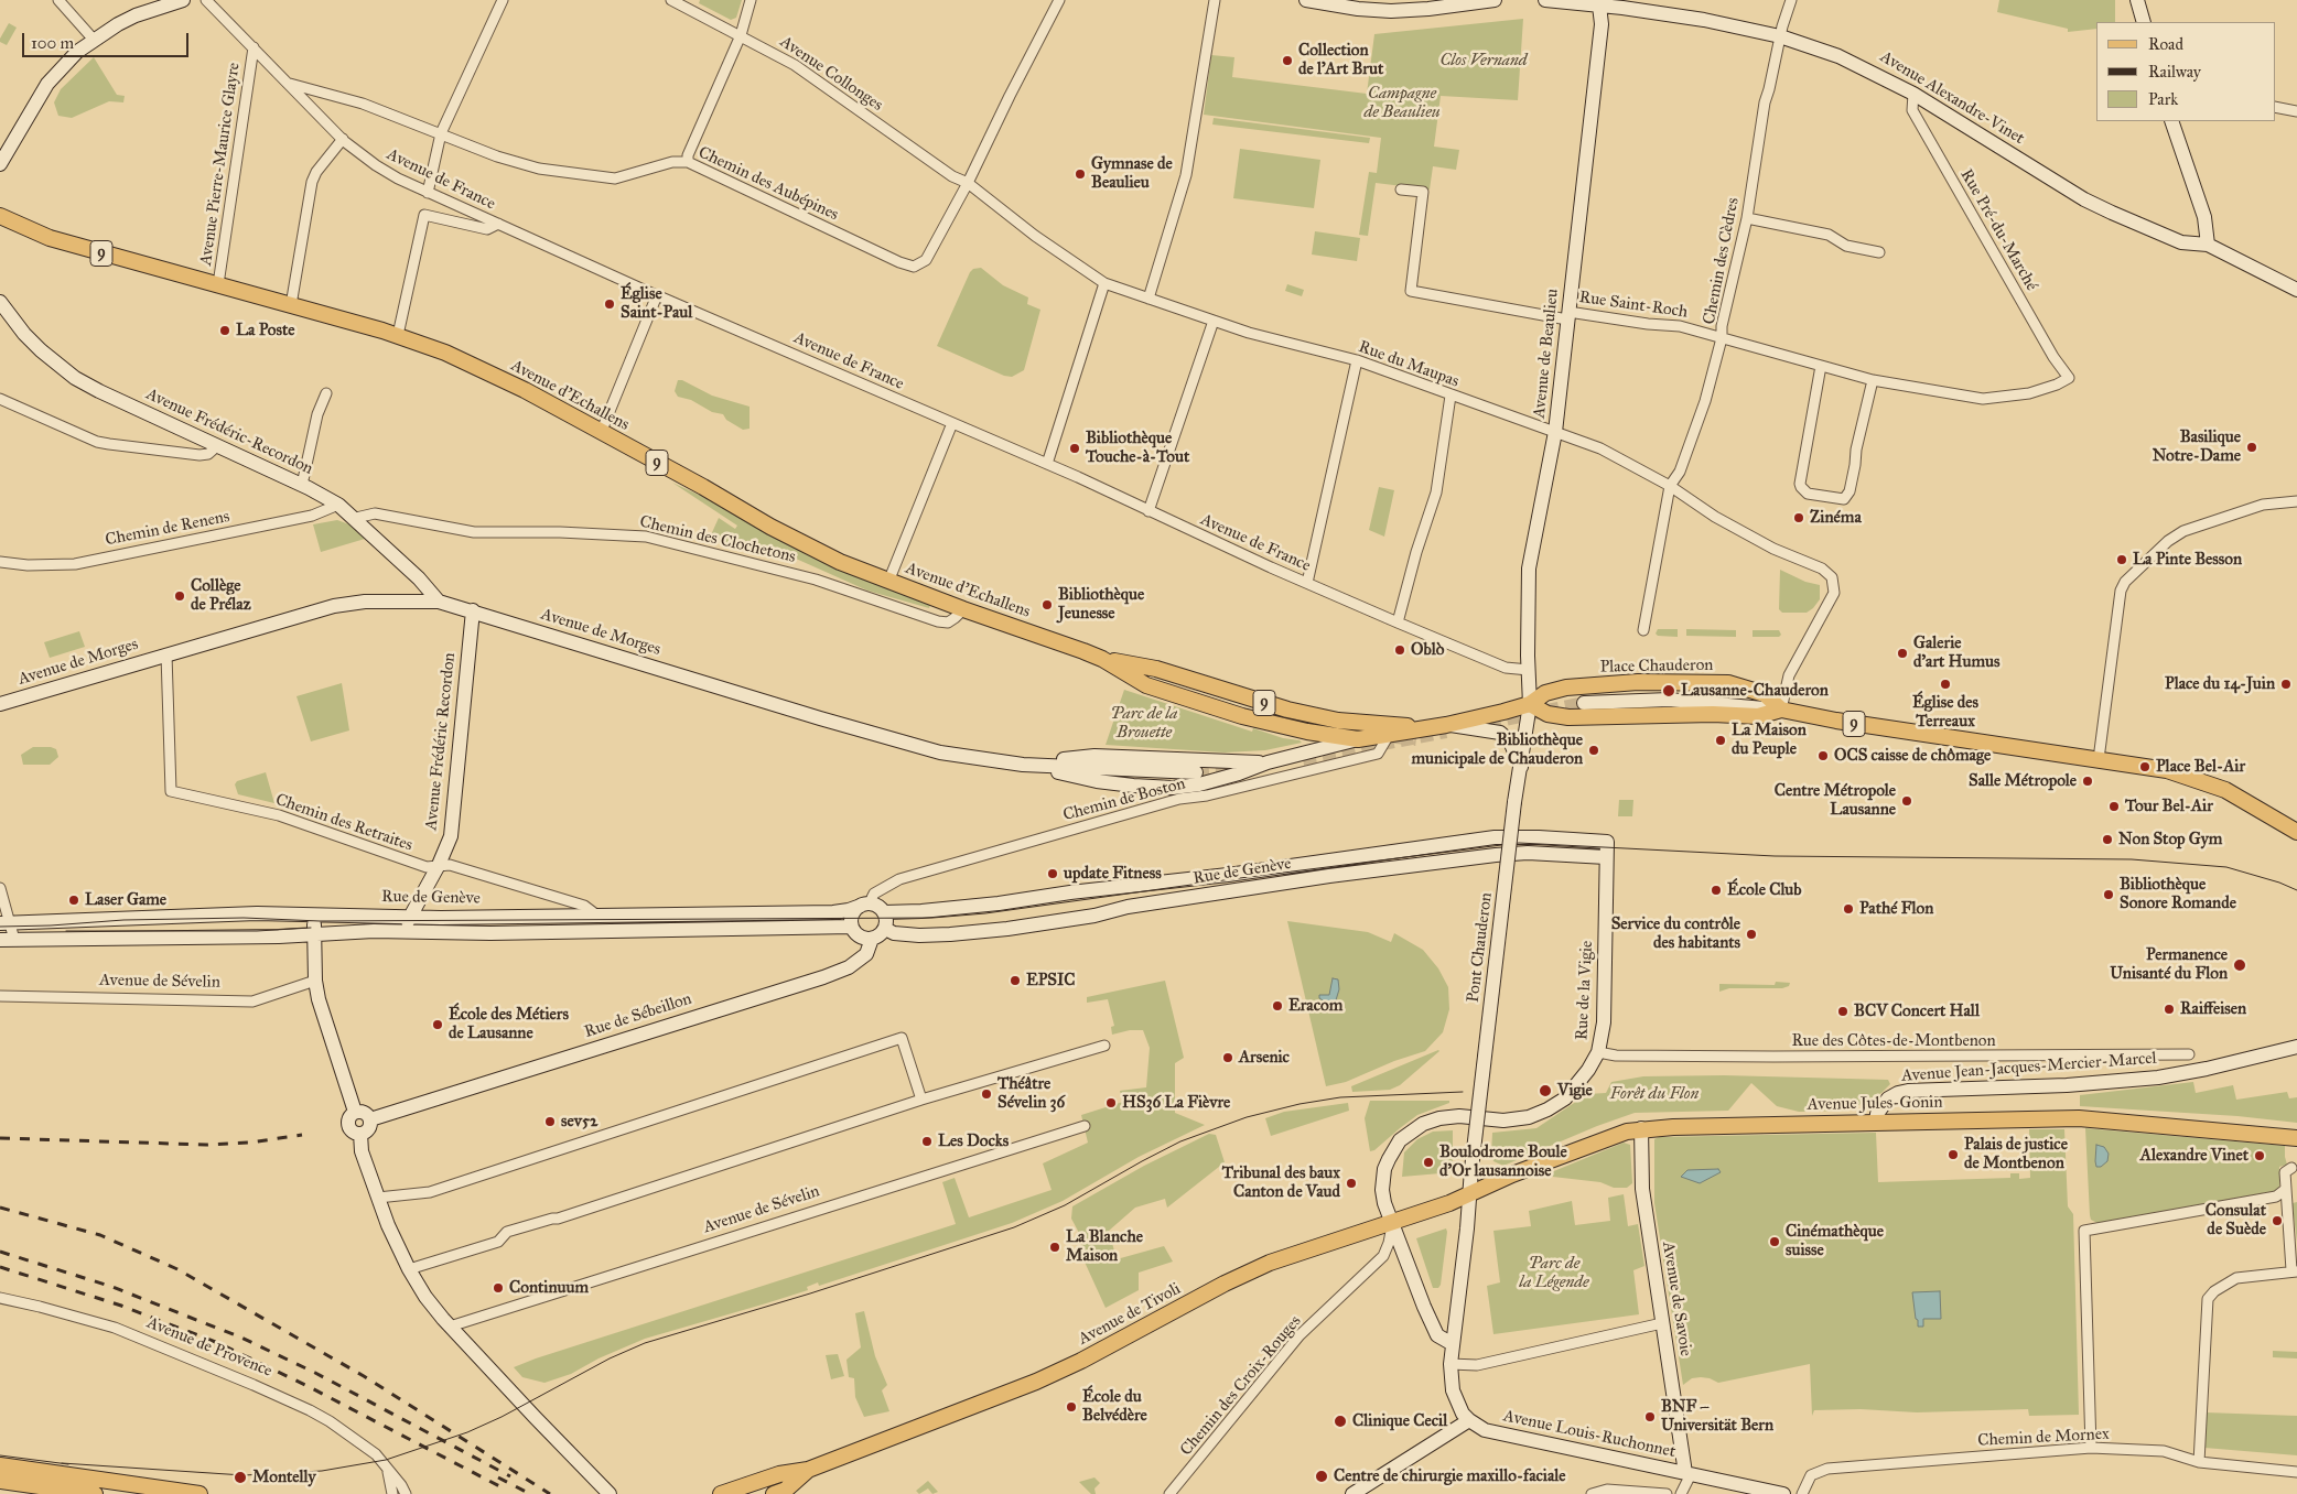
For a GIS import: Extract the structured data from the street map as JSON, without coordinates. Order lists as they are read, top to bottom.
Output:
{
  "streets": {
    "main road": [
      "9",
      "Avenue d'Echallens",
      "Place Chauderon",
      "Avenue Jules-Gonin",
      "Avenue de Tivoli"
    ],
    "street": [
      "Avenue Collonges",
      "Avenue Alexandre-Vinet",
      "Avenue Pierre-Maurice Glayre",
      "Avenue de France",
      "Chemin des Aubépines",
      "Rue Pré-du-Marché",
      "Chemin des Cèdres",
      "Rue Saint-Roch",
      "Avenue de Beaulieu",
      "Rue du Maupas",
      "Avenue Frédéric-Recordon",
      "Chemin de Renens",
      "Chemin des Clochetons",
      "Avenue de Morges",
      "Avenue Frédéric Recordon",
      "Chemin de Boston",
      "Chemin des Retraites",
      "Rue de Genève",
      "Pont Chauderon",
      "Avenue de Sévelin",
      "Rue de la Vigie",
      "Rue de Sébeillon",
      "Rue des Côtes-de-Montbenon",
      "Avenue Jean-Jacques-Mercier-Marcel",
      "Avenue de Savoie",
      "Avenue de Provence",
      "Chemin des Croix-Rouges",
      "Avenue Louis-Ruchonnet",
      "Chemin de Mornex"
    ]
  },
  "crossings": [
    ["Avenue Collonges", "Chemin des Aubépines"],
    ["Avenue Collonges", "Rue du Maupas"],
    ["Avenue Alexandre-Vinet", "Rue Pré-du-Marché"],
    ["Avenue Alexandre-Vinet", "Chemin des Cèdres"],
    ["Avenue Alexandre-Vinet", "Avenue de Beaulieu"],
    ["Avenue Pierre-Maurice Glayre", "Avenue de France"],
    ["Avenue Pierre-Maurice Glayre", "Avenue d'Echallens"],
    ["Avenue de France", "Chemin des Aubépines"],
    ["Avenue de France", "Avenue de Beaulieu"],
    ["Chemin des Aubépines", "Rue du Maupas"],
    ["Rue Pré-du-Marché", "Rue Saint-Roch"],
    ["9", "Avenue de Beaulieu"],
    ["9", "Rue du Maupas"],
    ["9", "Place Chauderon"],
    ["9", "Pont Chauderon"],
    ["Chemin des Cèdres", "Rue Saint-Roch"],
    ["Chemin des Cèdres", "Rue du Maupas"],
    ["Rue Saint-Roch", "Avenue de Beaulieu"],
    ["Avenue de Beaulieu", "Rue du Maupas"],
    ["Avenue de Beaulieu", "Place Chauderon"],
    ["Avenue de Beaulieu", "Pont Chauderon"],
    ["Rue du Maupas", "Place Chauderon"],
    ["Avenue d'Echallens", "Chemin des Clochetons"],
    ["Avenue d'Echallens", "Avenue de Morges"],
    ["Avenue d'Echallens", "Place Chauderon"],
    ["Avenue d'Echallens", "Chemin de Boston"],
    ["Avenue Frédéric-Recordon", "Chemin de Renens"],
    ["Avenue Frédéric-Recordon", "Chemin des Clochetons"],
    ["Avenue Frédéric-Recordon", "Avenue de Morges"],
    ["Avenue de Morges", "Avenue Frédéric Recordon"],
    ["Avenue de Morges", "Chemin des Retraites"],
    ["Place Chauderon", "Pont Chauderon"],
    ["Avenue Frédéric Recordon", "Chemin des Retraites"],
    ["Avenue Frédéric Recordon", "Rue de Genève"],
    ["Chemin de Boston", "Rue de Genève"],
    ["Chemin de Boston", "Rue de Sébeillon"],
    ["Chemin des Retraites", "Rue de Genève"],
    ["Rue de Genève", "Rue de la Vigie"],
    ["Rue de Genève", "Rue de Sébeillon"],
    ["Pont Chauderon", "Avenue Jules-Gonin"],
    ["Pont Chauderon", "Avenue de Tivoli"],
    ["Rue de la Vigie", "Rue des Côtes-de-Montbenon"],
    ["Rue de la Vigie", "Avenue de Tivoli"],
    ["Rue de la Vigie", "Chemin des Croix-Rouges"],
    ["Avenue Jean-Jacques-Mercier-Marcel", "Avenue Jules-Gonin"],
    ["Avenue Jules-Gonin", "Avenue de Savoie"],
    ["Avenue Jules-Gonin", "Avenue de Tivoli"],
    ["Avenue de Savoie", "Avenue Louis-Ruchonnet"],
    ["Avenue de Tivoli", "Chemin des Croix-Rouges"]
  ],
  "parks": [
    "Clos Vernand",
    "Campagne de Beaulieu",
    "Parc de la Brouette",
    "Forêt du Flon",
    "Parc de la Légende"
  ],
  "places": [
    "Collection de l’Art Brut",
    "Gymnase de Beaulieu",
    "Église Saint-Paul",
    "La Poste",
    "Basilique Notre-Dame",
    "Bibliothèque Touche-à-Tout",
    "Zinéma",
    "La Pinte Besson",
    "Collège de Prélaz",
    "Bibliothèque Jeunesse",
    "Oblò",
    "Galerie d'art Humus",
    "Église des Terreaux",
    "Place du 14-Juin",
    "Lausanne-Chauderon",
    "La Maison du Peuple",
    "Bibliothèque municipale de Chauderon",
    "OCS caisse de chômage",
    "Place Bel-Air",
    "Salle Métropole",
    "Centre Métropole Lausanne",
    "Tour Bel-Air",
    "Non Stop Gym",
    "update Fitness",
    "École Club",
    "Bibliothèque Sonore Romande",
    "Laser Game",
    "Pathé Flon",
    "Service du contrôle des habitants",
    "Permanence Unisanté du Flon",
    "EPSIC",
    "Eracom",
    "Raiffeisen",
    "BCV Concert Hall",
    "École des Métiers de Lausanne",
    "Arsenic",
    "Vigie",
    "Théâtre Sévelin 36",
    "HS36 La Fièvre",
    "sev52",
    "Les Docks",
    "Palais de justice de Montbenon",
    "Alexandre Vinet",
    "Boulodrome Boule d'Or lausannoise",
    "Tribunal des baux Canton de Vaud",
    "Consulat de Suède",
    "Cinémathèque suisse",
    "La Blanche Maison",
    "Continuum",
    "École du Belvédère",
    "BNF – Universität Bern",
    "Clinique Cecil",
    "Centre de chirurgie maxillo-faciale",
    "Montelly"
  ],
  "legend": ["Road", "Railway", "Park"],
  "scale_bar": "100 m"
}
